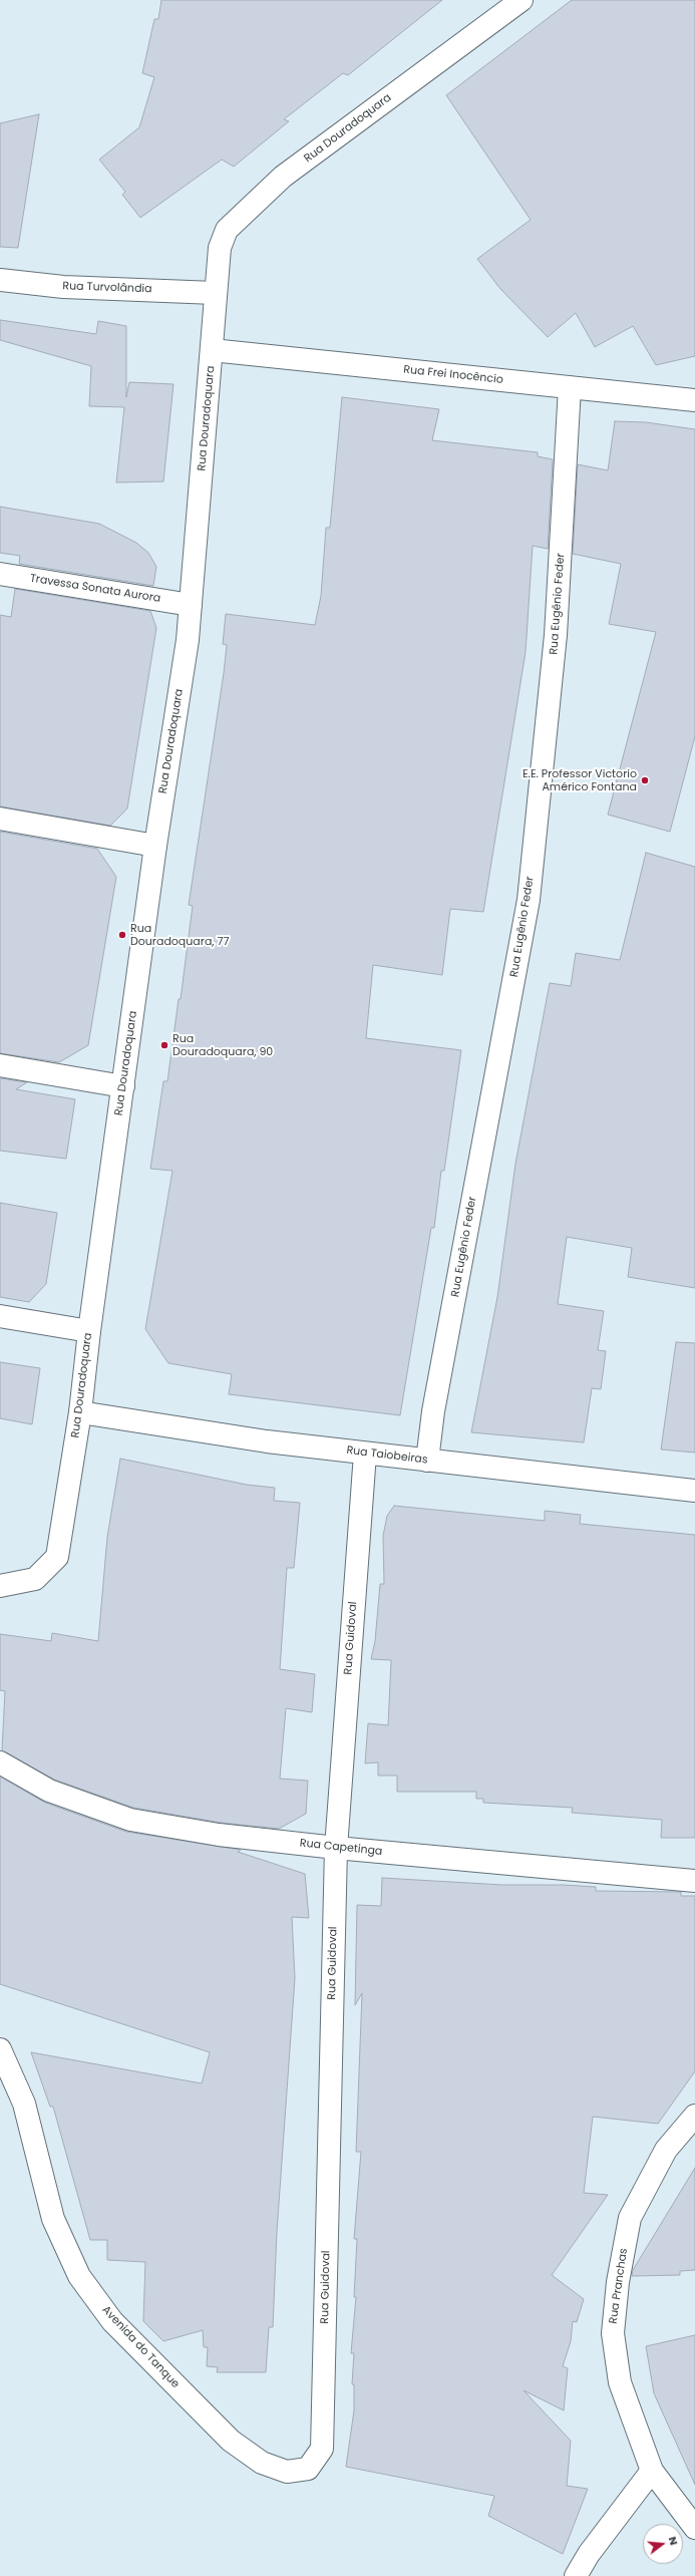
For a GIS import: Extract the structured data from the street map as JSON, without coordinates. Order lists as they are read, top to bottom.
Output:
{
  "streets": {
    "street": [
      "Rua Douradoquara",
      "Rua Turvolândia",
      "Rua Frei Inocêncio",
      "Travessa Sonata Aurora",
      "Rua Eugênio Feder",
      "Rua Taiobeiras",
      "Rua Guidoval",
      "Rua Capetinga",
      "Rua Pranchas",
      "Avenida do Tanque"
    ]
  },
  "crossings": [
    ["Rua Douradoquara", "Rua Turvolândia"],
    ["Rua Douradoquara", "Rua Frei Inocêncio"],
    ["Rua Douradoquara", "Travessa Sonata Aurora"],
    ["Rua Douradoquara", "Rua Taiobeiras"],
    ["Rua Frei Inocêncio", "Rua Eugênio Feder"],
    ["Rua Eugênio Feder", "Rua Taiobeiras"],
    ["Rua Taiobeiras", "Rua Guidoval"],
    ["Rua Guidoval", "Rua Capetinga"],
    ["Rua Guidoval", "Avenida do Tanque"]
  ],
  "places": ["E.E. Professor Victorio Américo Fontana", "Rua Douradoquara, 77", "Rua Douradoquara, 90"],
  "north": "right"
}
